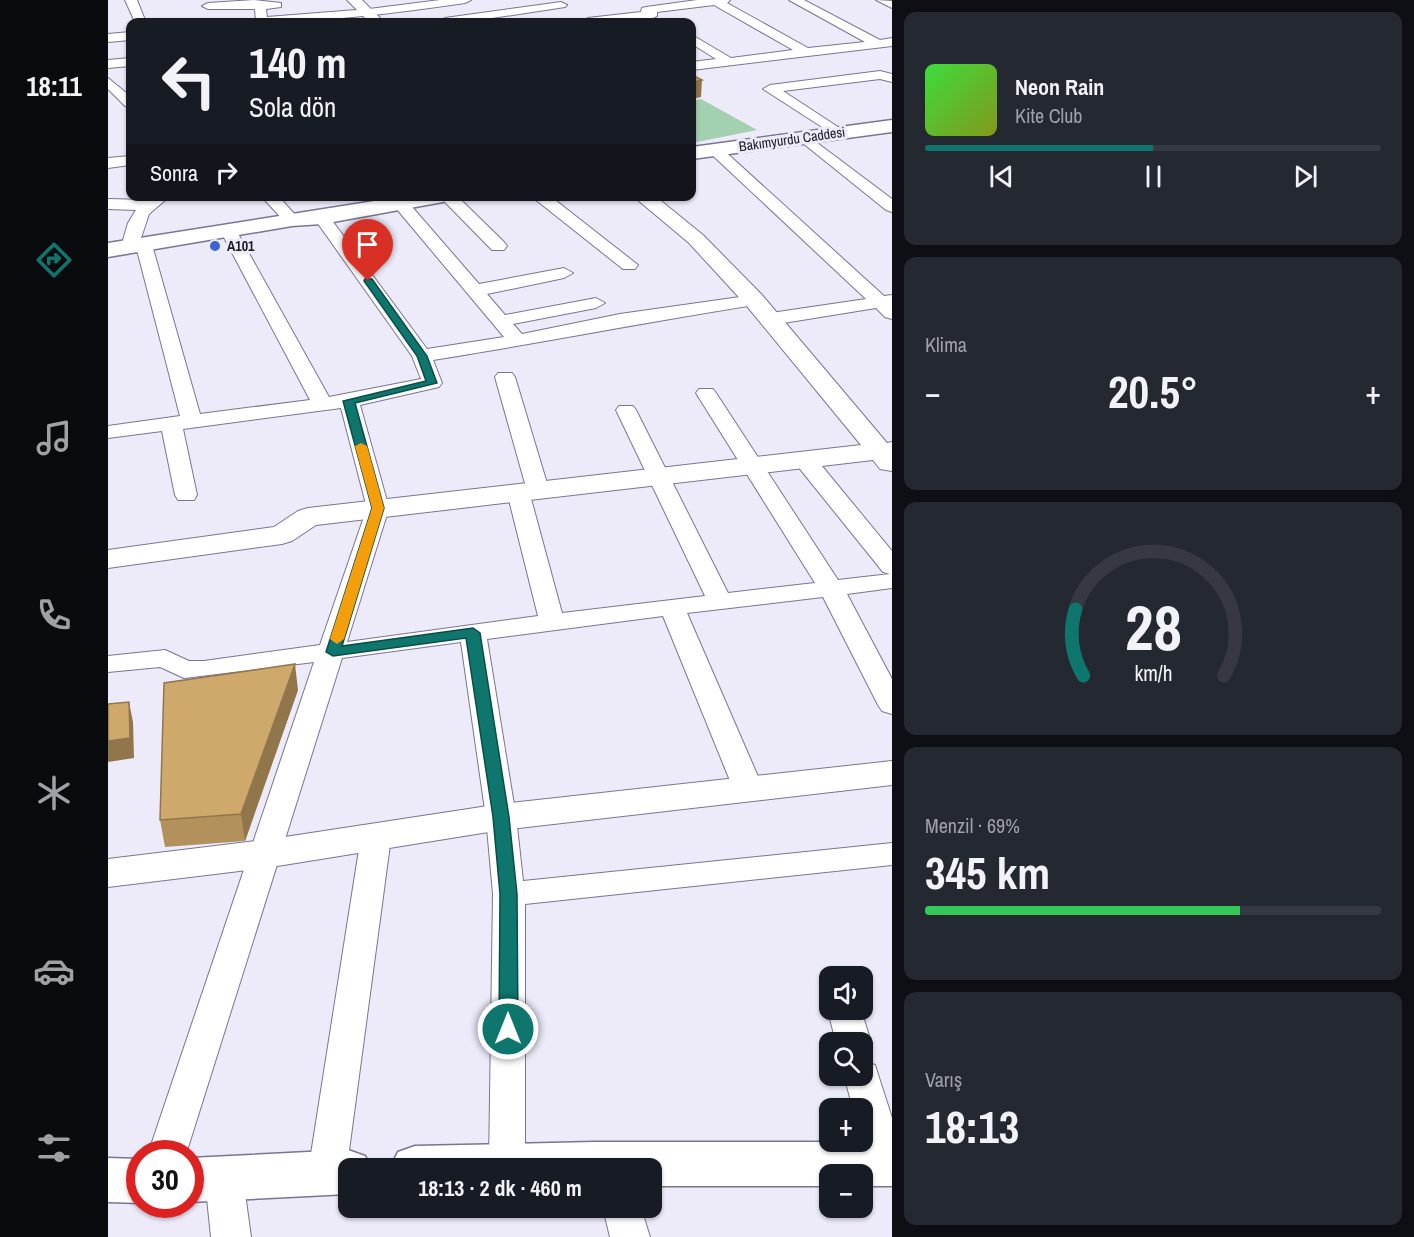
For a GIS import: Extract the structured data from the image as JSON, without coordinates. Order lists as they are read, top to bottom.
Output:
{
  "streets": {
    "main road": ["Bakımyurdu Caddesi"]
  },
  "places": ["A101"],
  "page": {
    "tabs": "18:11",
    "turn": ["140 m", "Sola dön"],
    "song": ["Neon Rain", "Kite Club"],
    "then": "Sonra",
    "tile": [
      "Klima",
      ["Menzil · 69%", "345 km"],
      ["Varış", "18:13"]
    ],
    "heat": ["−", "20.5°", "+"],
    "map_buttons": ["+", "−"],
    "limit": "30",
    "trip": "18:13 · 2 dk · 460 m",
    "gauge": ["28", "km/h"]
  }
}
